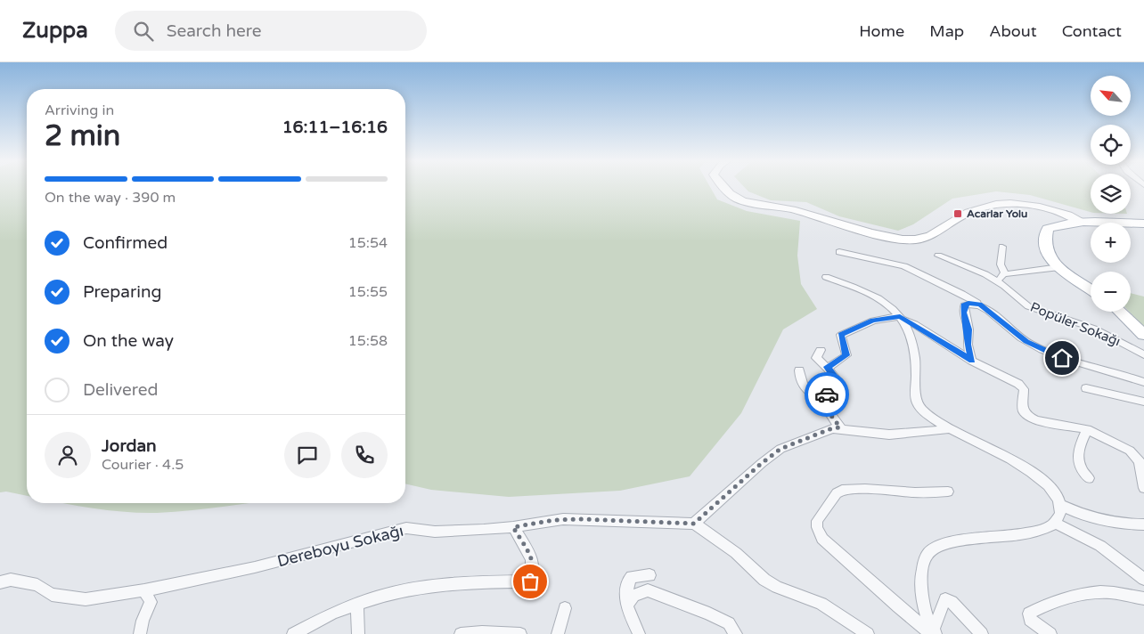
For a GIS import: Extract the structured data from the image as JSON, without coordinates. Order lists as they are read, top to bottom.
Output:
{
  "streets": {
    "street": ["Popüler Sokağı", "Dereboyu Sokağı"]
  },
  "places": {
    "transit": ["Acarlar Yolu"]
  },
  "north": "top left",
  "page": {
    "header": "Zuppa",
    "search": "Search here",
    "nav": [
      "Home",
      "Map",
      "About",
      "Contact"
    ],
    "map_buttons": ["+", "−"],
    "heading": ["2 min", "Arriving in", "16:11–16:16"],
    "panel": ["Jordan", "Courier · 4.5"],
    "bar": "On the way · 390 m",
    "list": [
      ["Confirmed", "15:54"],
      ["Preparing", "15:55"],
      ["On the way", "15:58"],
      "Delivered"
    ]
  }
}
